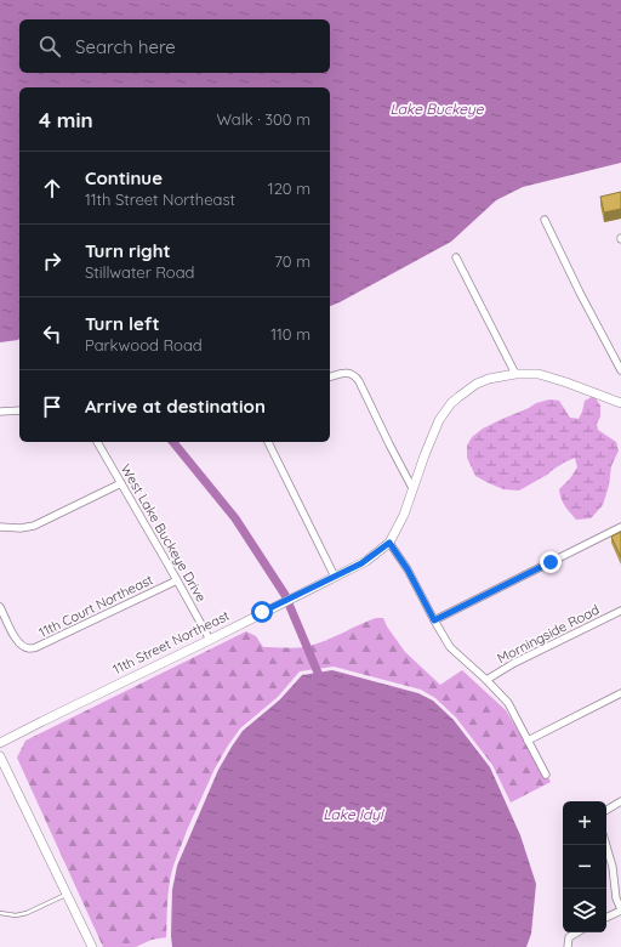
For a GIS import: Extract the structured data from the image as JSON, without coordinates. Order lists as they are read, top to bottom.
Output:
{
  "streets": {
    "street": [
      "West Lake Buckeye Drive",
      "11th Court Northeast",
      "Morningside Road",
      "11th Street Northeast"
    ]
  },
  "crossings": [
    ["West Lake Buckeye Drive", "11th Court Northeast"],
    ["West Lake Buckeye Drive", "11th Street Northeast"]
  ],
  "water": ["Lake Buckeye", "Lake Idyl"],
  "page": {
    "search": "Search here",
    "heading": ["4 min", "Walk · 300 m"],
    "list": [
      ["Continue", "11th Street Northeast", "120 m"],
      ["Turn right", "Stillwater Road", "70 m"],
      ["Turn left", "Parkwood Road", "110 m"],
      "Arrive at destination"
    ],
    "map_buttons": ["+", "−"]
  }
}
